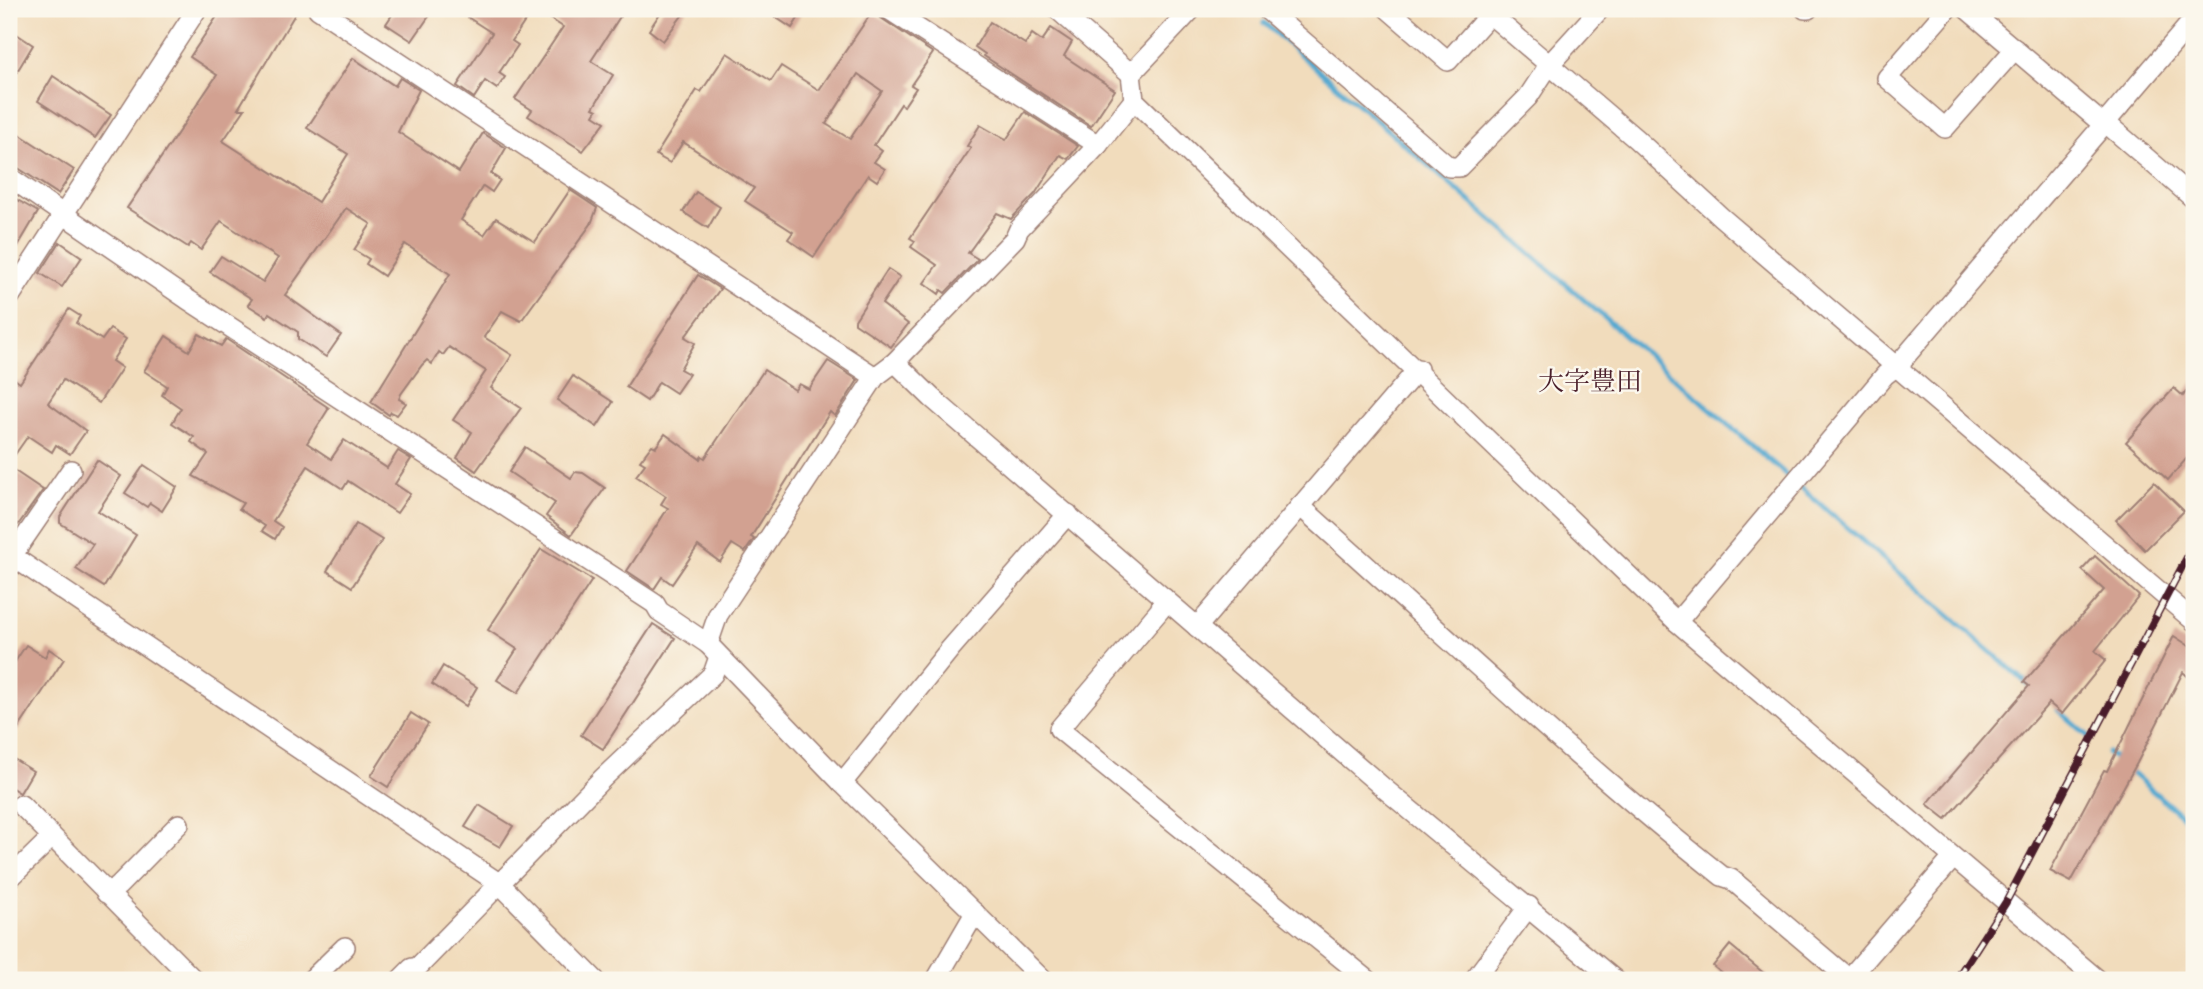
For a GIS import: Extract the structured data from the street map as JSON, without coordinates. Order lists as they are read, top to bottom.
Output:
{
  "districts": ["大字豊田"]
}
